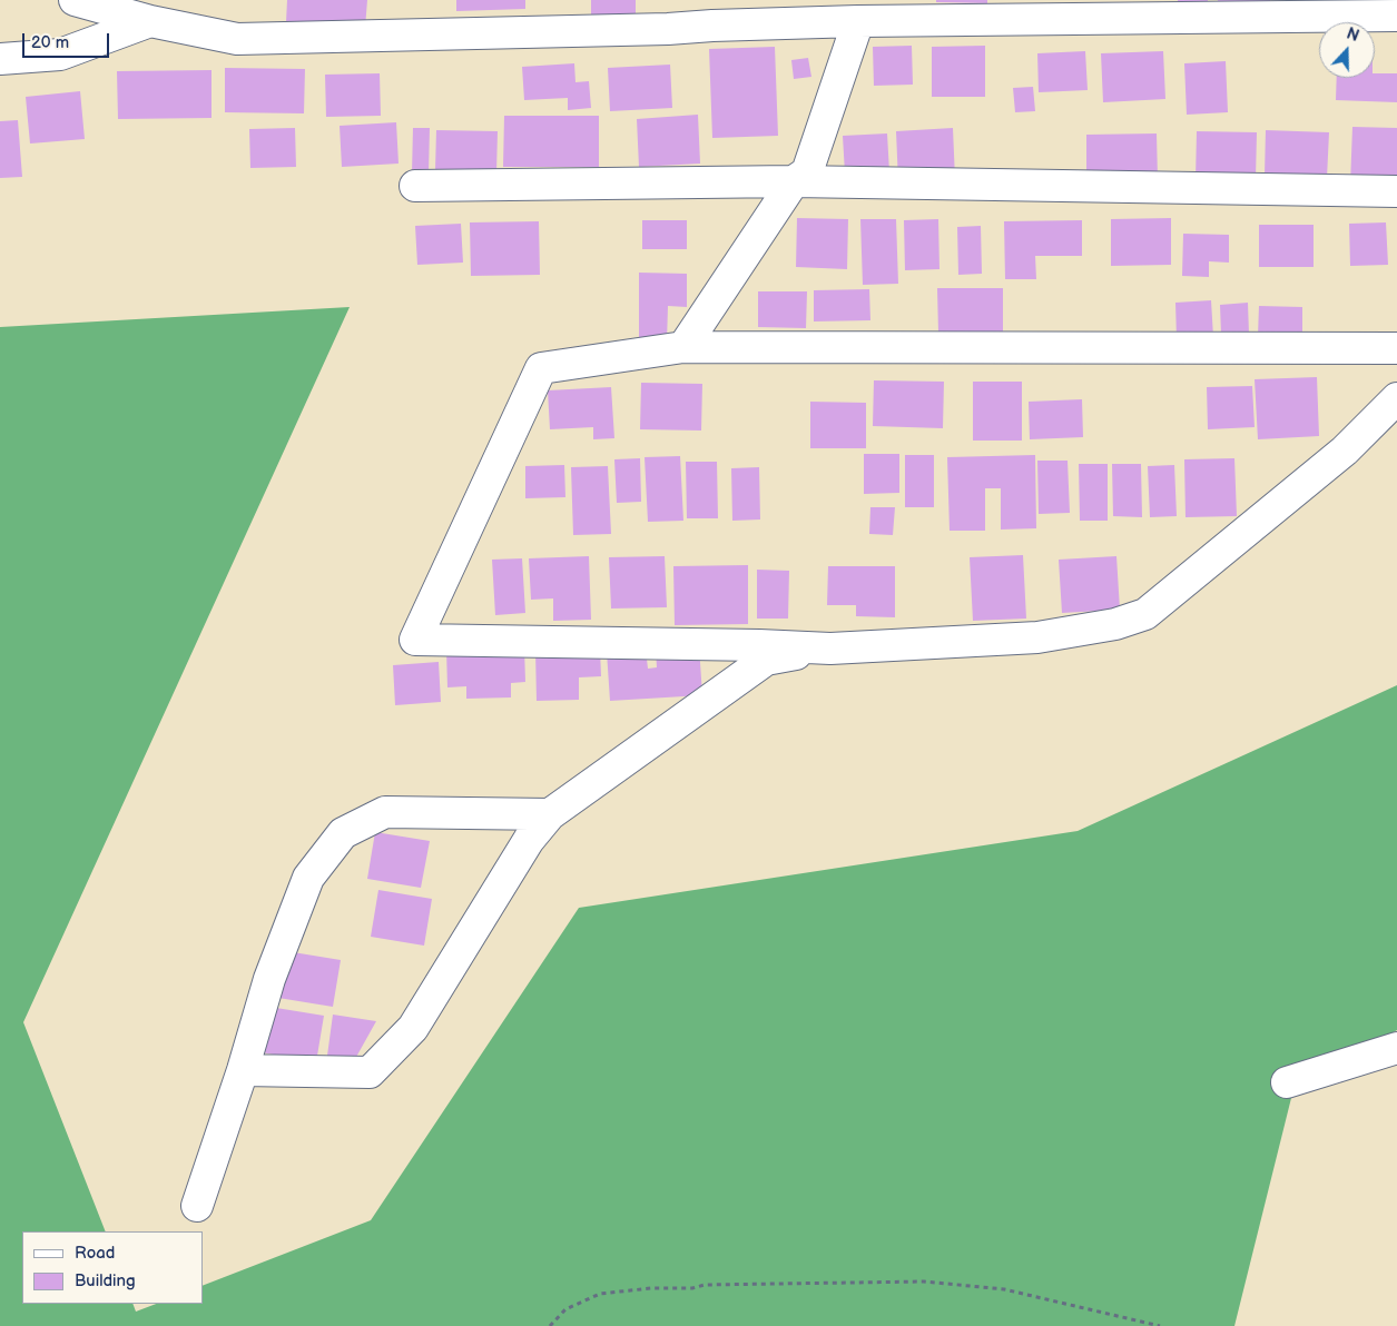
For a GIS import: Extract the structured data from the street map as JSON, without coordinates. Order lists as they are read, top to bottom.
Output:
{
  "legend": ["Road", "Building"],
  "scale_bar": "20 m",
  "north": "top"
}
